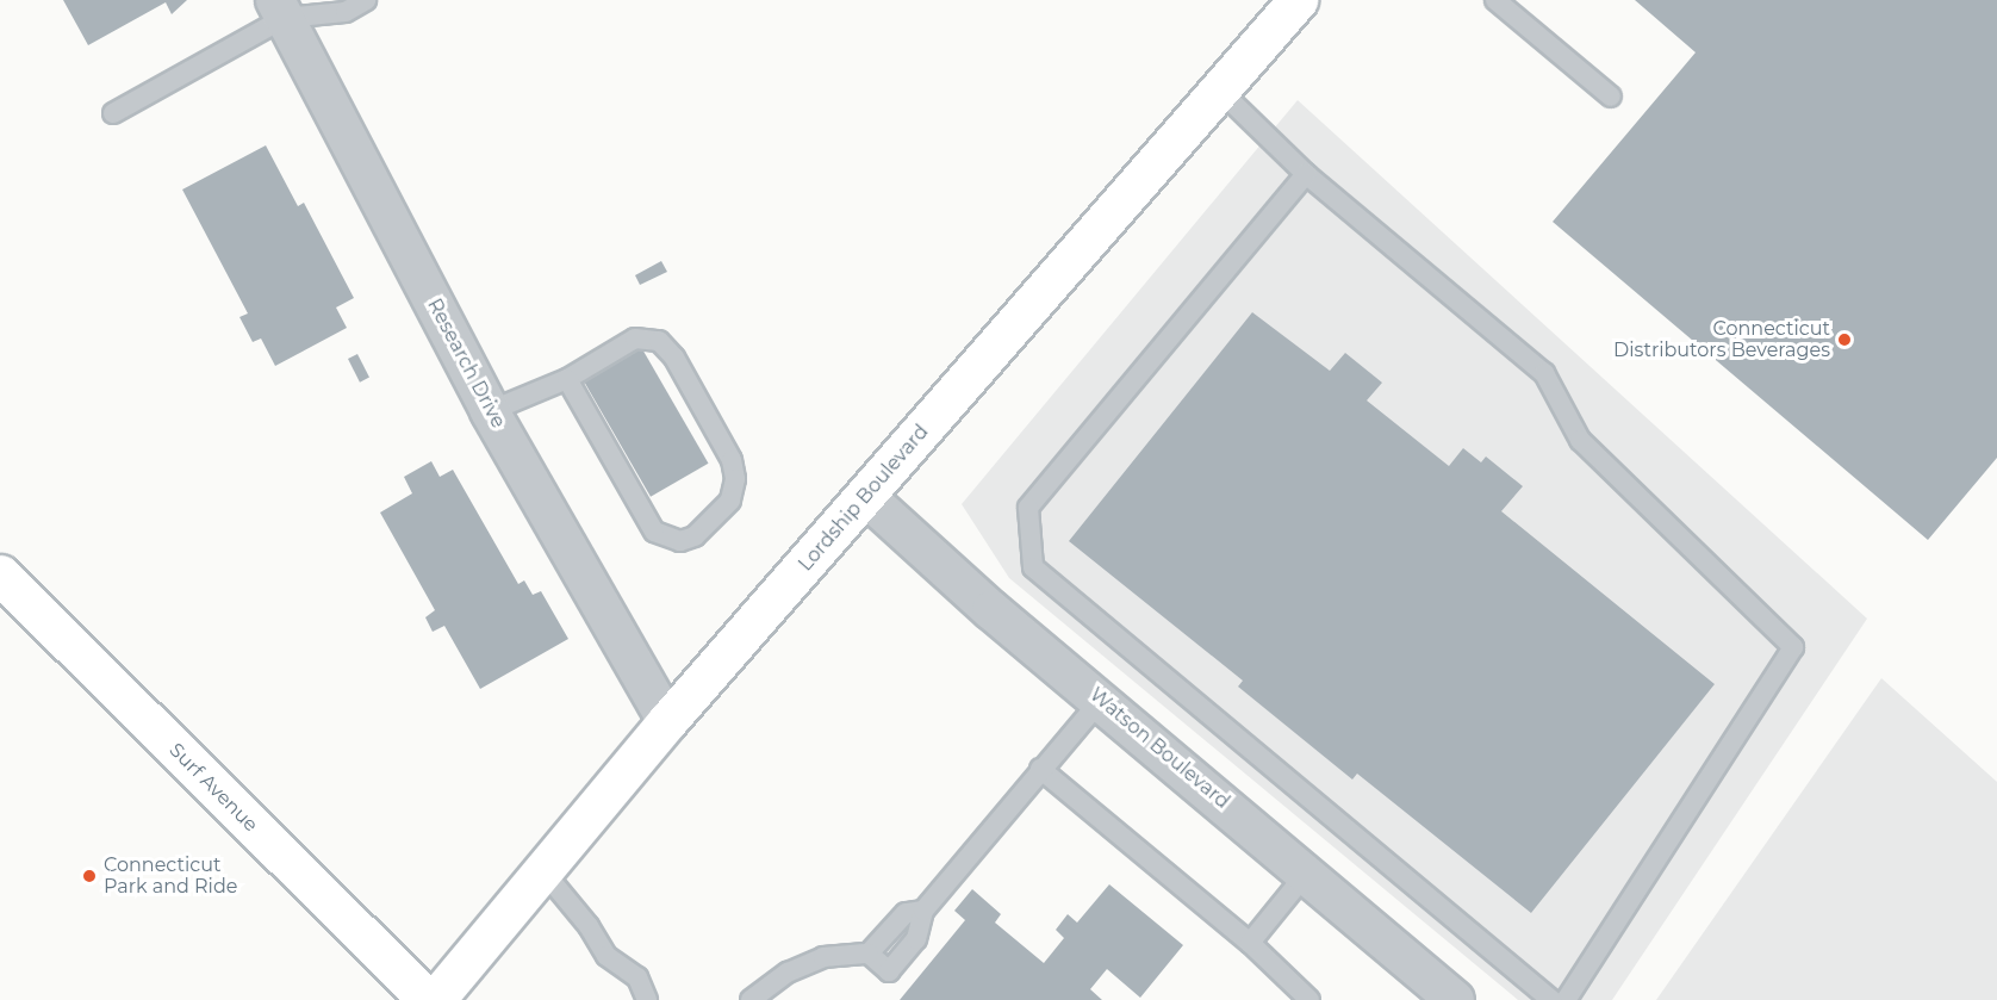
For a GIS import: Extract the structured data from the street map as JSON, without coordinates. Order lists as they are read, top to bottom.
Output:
{
  "streets": {
    "main road": ["Lordship Boulevard", "Surf Avenue"],
    "street": ["Research Drive", "Watson Boulevard"]
  },
  "crossings": [
    ["Research Drive", "Lordship Boulevard"],
    ["Lordship Boulevard", "Watson Boulevard"]
  ],
  "places": ["Connecticut Distributors Beverages", "Connecticut Park and Ride"]
}
